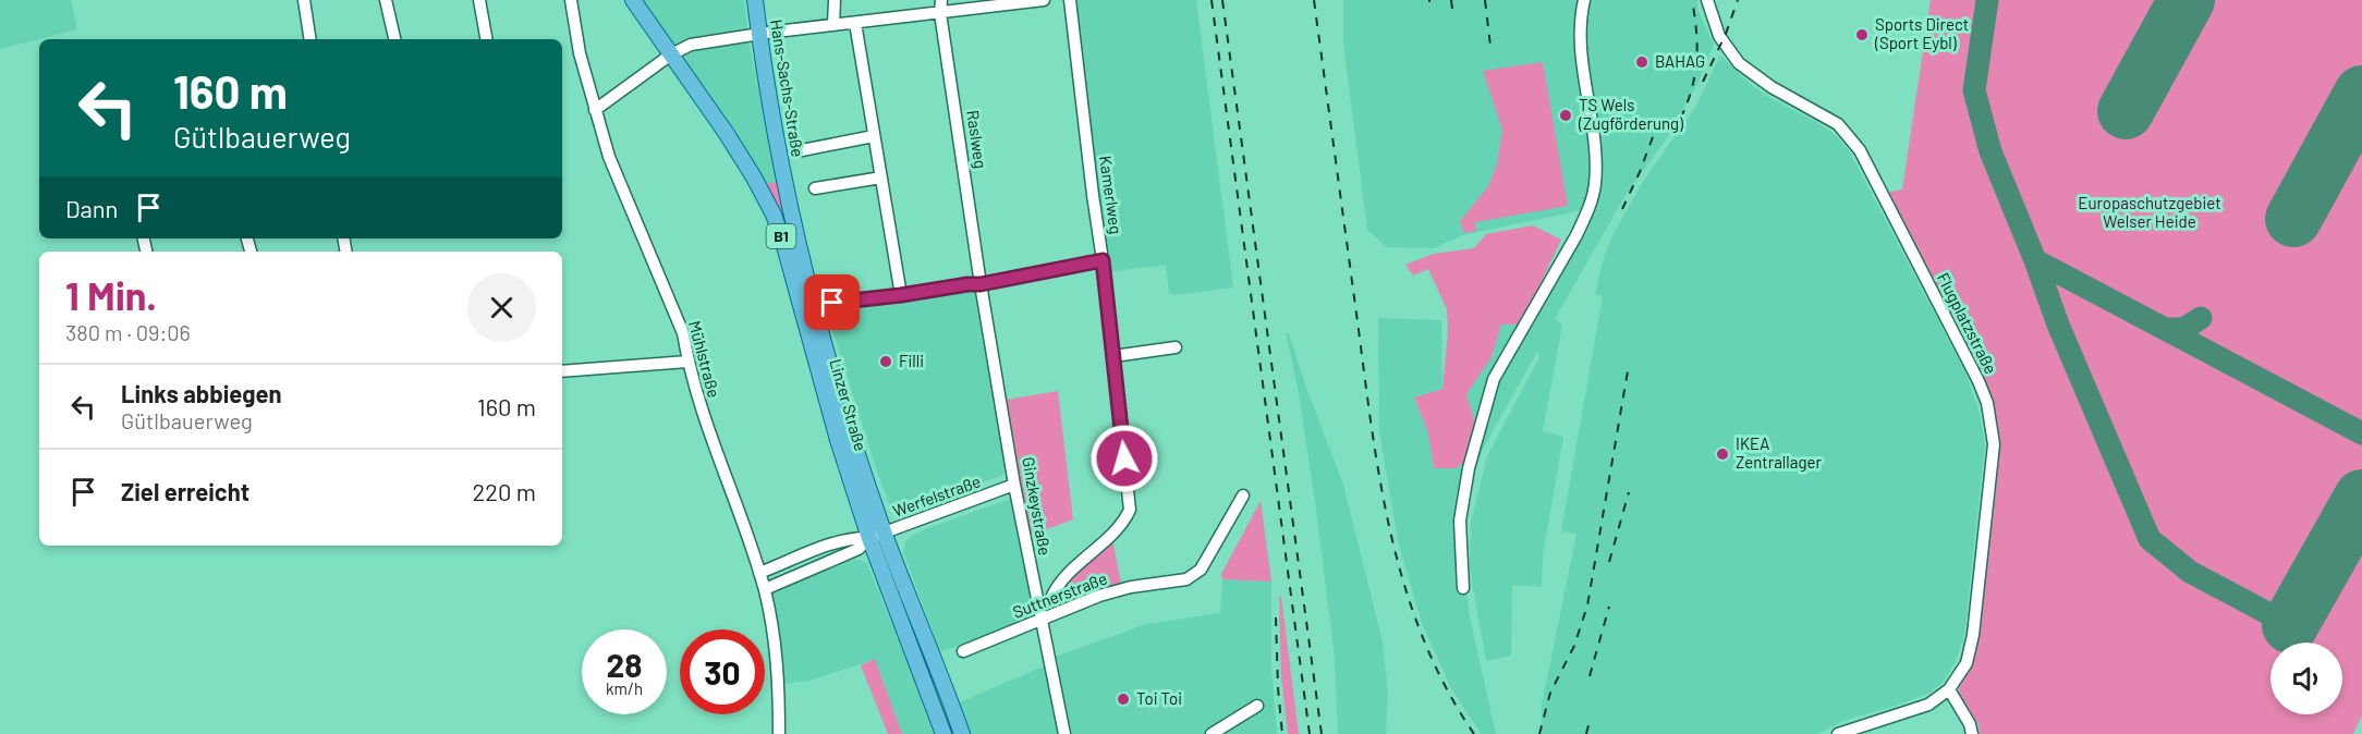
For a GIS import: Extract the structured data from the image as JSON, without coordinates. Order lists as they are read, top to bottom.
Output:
{
  "streets": {
    "main road": ["Hans-Sachs-Straße", "B1", "Linzer Straße"],
    "street": [
      "Raslweg",
      "Kamerlweg",
      "Flugplatzstraße",
      "Mühlstraße",
      "Werfelstraße",
      "Ginzkeystraße",
      "Suttnerstraße"
    ]
  },
  "crossings": [
    ["Hans-Sachs-Straße", "Linzer Straße"],
    ["Raslweg", "Ginzkeystraße"],
    ["Mühlstraße", "Werfelstraße"],
    ["Linzer Straße", "Werfelstraße"],
    ["Werfelstraße", "Ginzkeystraße"],
    ["Ginzkeystraße", "Suttnerstraße"]
  ],
  "parks": ["Europaschutzgebiet Welser Heide"],
  "places": [
    "Sports Direct (Sport Eybl)",
    "BAHAG",
    "TS Wels (Zugförderung)",
    "Filli",
    "IKEA Zentrallager",
    "Toi Toi"
  ],
  "page": {
    "turn": ["160 m", "Gütlbauerweg"],
    "then": "Dann",
    "heading": ["1 Min.", "380 m · 09:06"],
    "list": [
      {
        "name": "Links abbiegen",
        "note": "Gütlbauerweg",
        "value": "160 m"
      },
      {
        "name": "Ziel erreicht",
        "value": "220 m"
      }
    ],
    "speed": "28 km/h",
    "limit": "30"
  }
}
